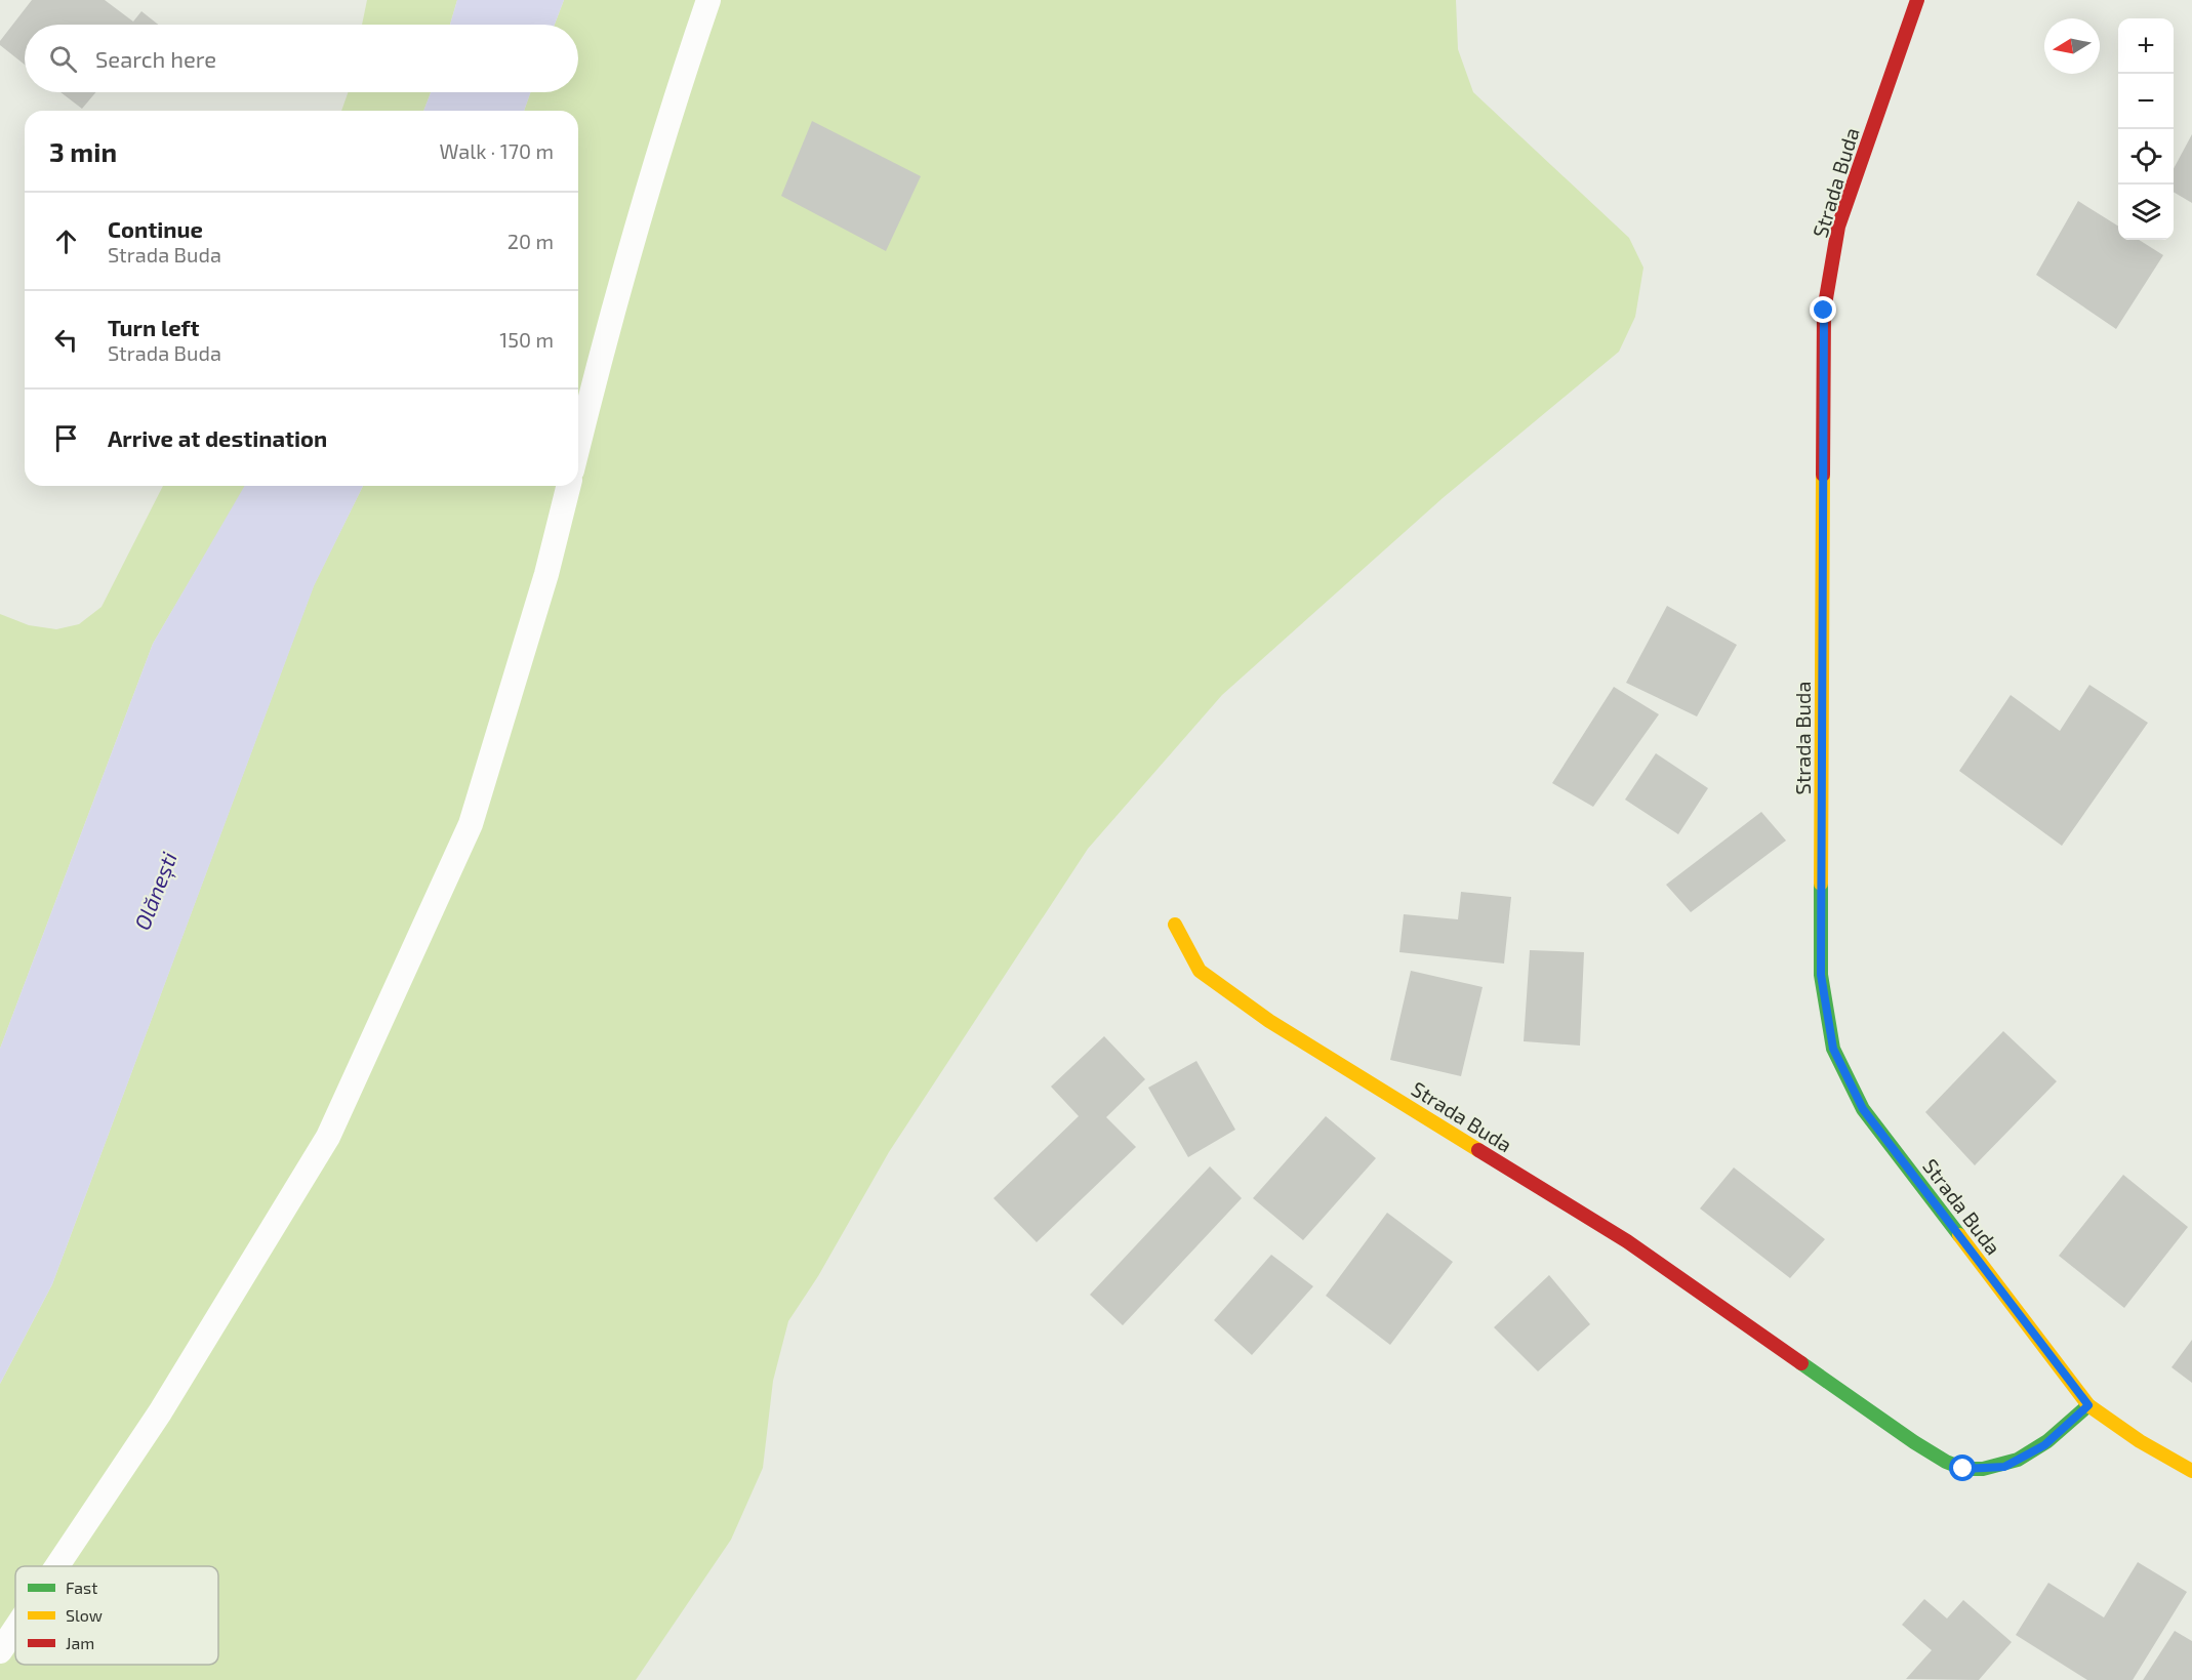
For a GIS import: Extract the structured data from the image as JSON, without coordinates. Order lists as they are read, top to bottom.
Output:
{
  "streets": {
    "street": ["Strada Buda"]
  },
  "water": ["Olănești"],
  "legend": ["Fast", "Slow", "Jam"],
  "north": "left",
  "page": {
    "map_buttons": ["+", "−"],
    "search": "Search here",
    "heading": ["3 min", "Walk · 170 m"],
    "list": [
      ["Continue", "Strada Buda", "20 m"],
      ["Turn left", "Strada Buda", "150 m"],
      "Arrive at destination"
    ]
  }
}
